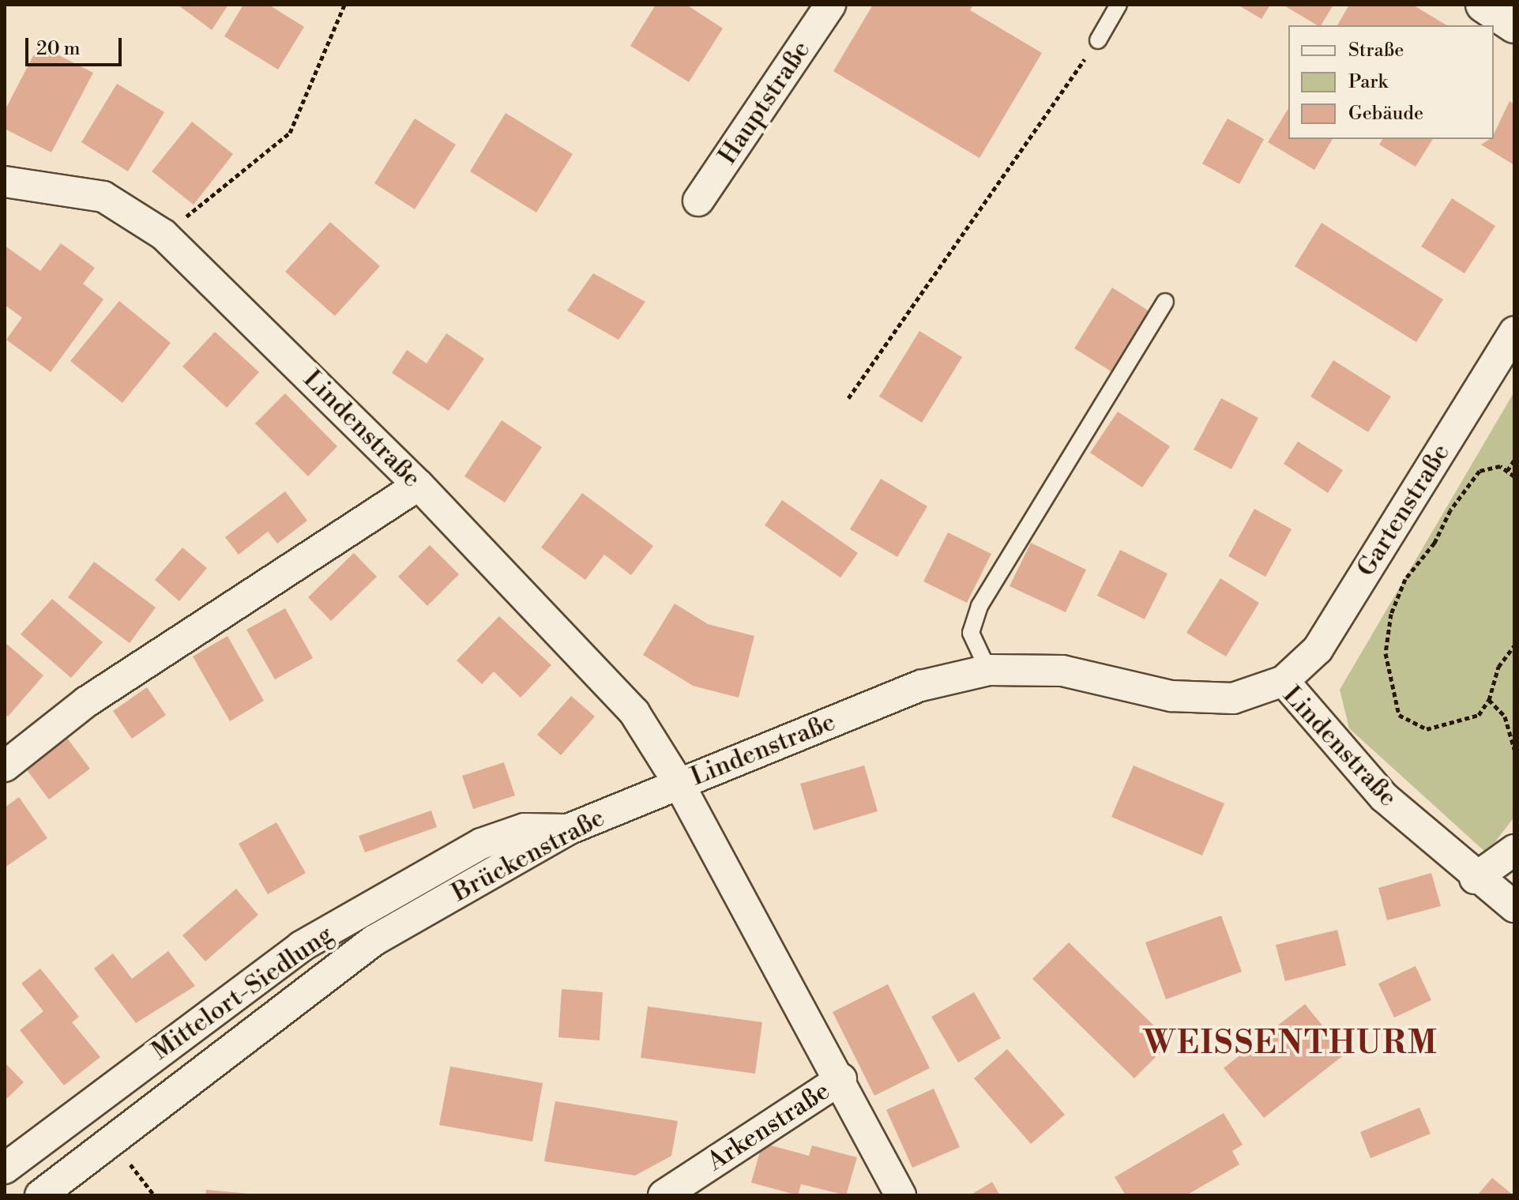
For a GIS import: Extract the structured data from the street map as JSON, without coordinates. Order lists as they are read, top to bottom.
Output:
{
  "streets": {
    "street": [
      "Hauptstraße",
      "Lindenstraße",
      "Gartenstraße",
      "Brückenstraße",
      "Mittelort-Siedlung",
      "Arkenstraße"
    ]
  },
  "crossings": [
    ["Lindenstraße", "Gartenstraße"],
    ["Lindenstraße", "Brückenstraße"],
    ["Brückenstraße", "Mittelort-Siedlung"]
  ],
  "districts": ["WEISSENTHURM"],
  "legend": ["Straße", "Park", "Gebäude"],
  "scale_bar": "20 m"
}
